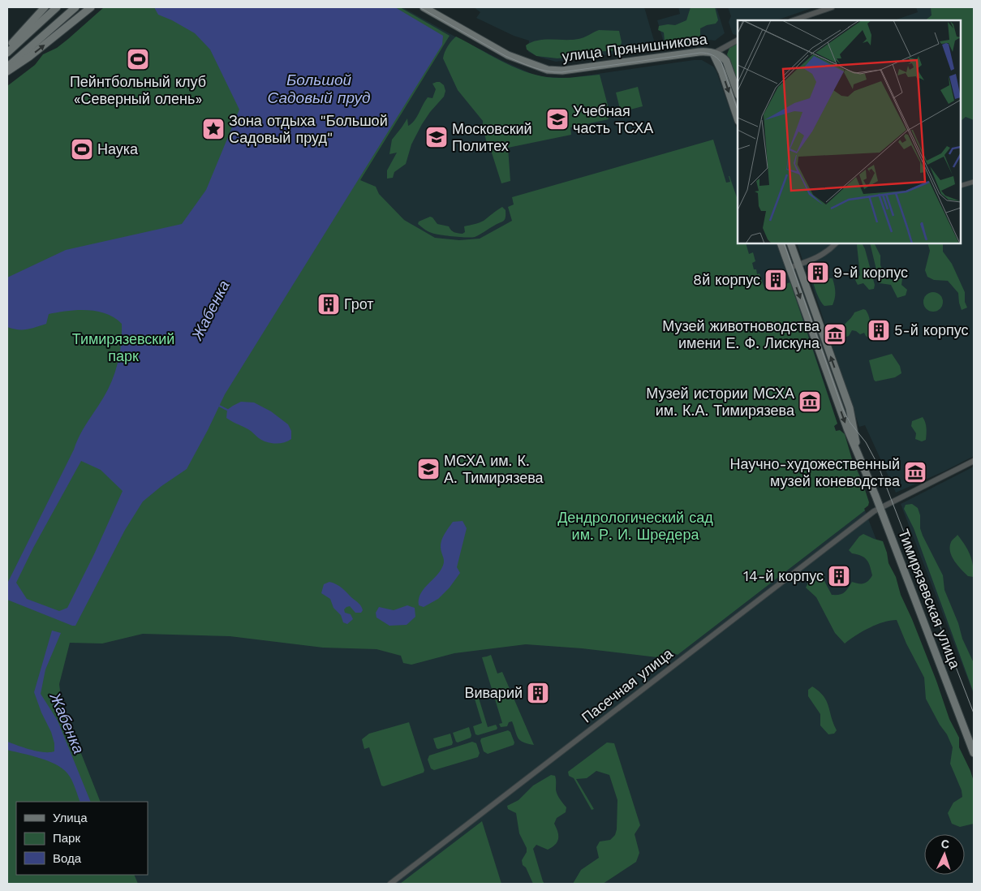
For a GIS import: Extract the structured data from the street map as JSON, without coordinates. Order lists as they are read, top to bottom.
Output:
{
  "streets": {
    "main road": ["улица Прянишникова", "Тимирязевская улица"],
    "street": ["Пасечная улица"]
  },
  "crossings": [
    ["Тимирязевская улица", "Пасечная улица"]
  ],
  "water": ["Большой Садовый пруд", "Жабенка"],
  "parks": ["Тимирязевский парк", "Дендрологический сад им. Р. И. Шредера"],
  "places": {
    "sports": ["Пейнтбольный клуб «Северный олень»", "Наука"],
    "school or university": ["Учебная часть ТСХА", "Московский Политех", "МСХА им. К. А. Тимирязева"],
    "place": ["Зона отдыха \"Большой Садовый пруд\""],
    "building": [
      "9-й корпус",
      "8й корпус",
      "Грот",
      "5-й корпус",
      "14-й корпус",
      "Виварий"
    ],
    "museum": ["Музей животноводства имени Е. Ф. Лискуна", "Музей истории МСХА им. К.А. Тимирязева", "Научно-художественный музей коневодства"]
  },
  "legend": ["Улица", "Парк", "Вода"],
  "north": "top"
}
